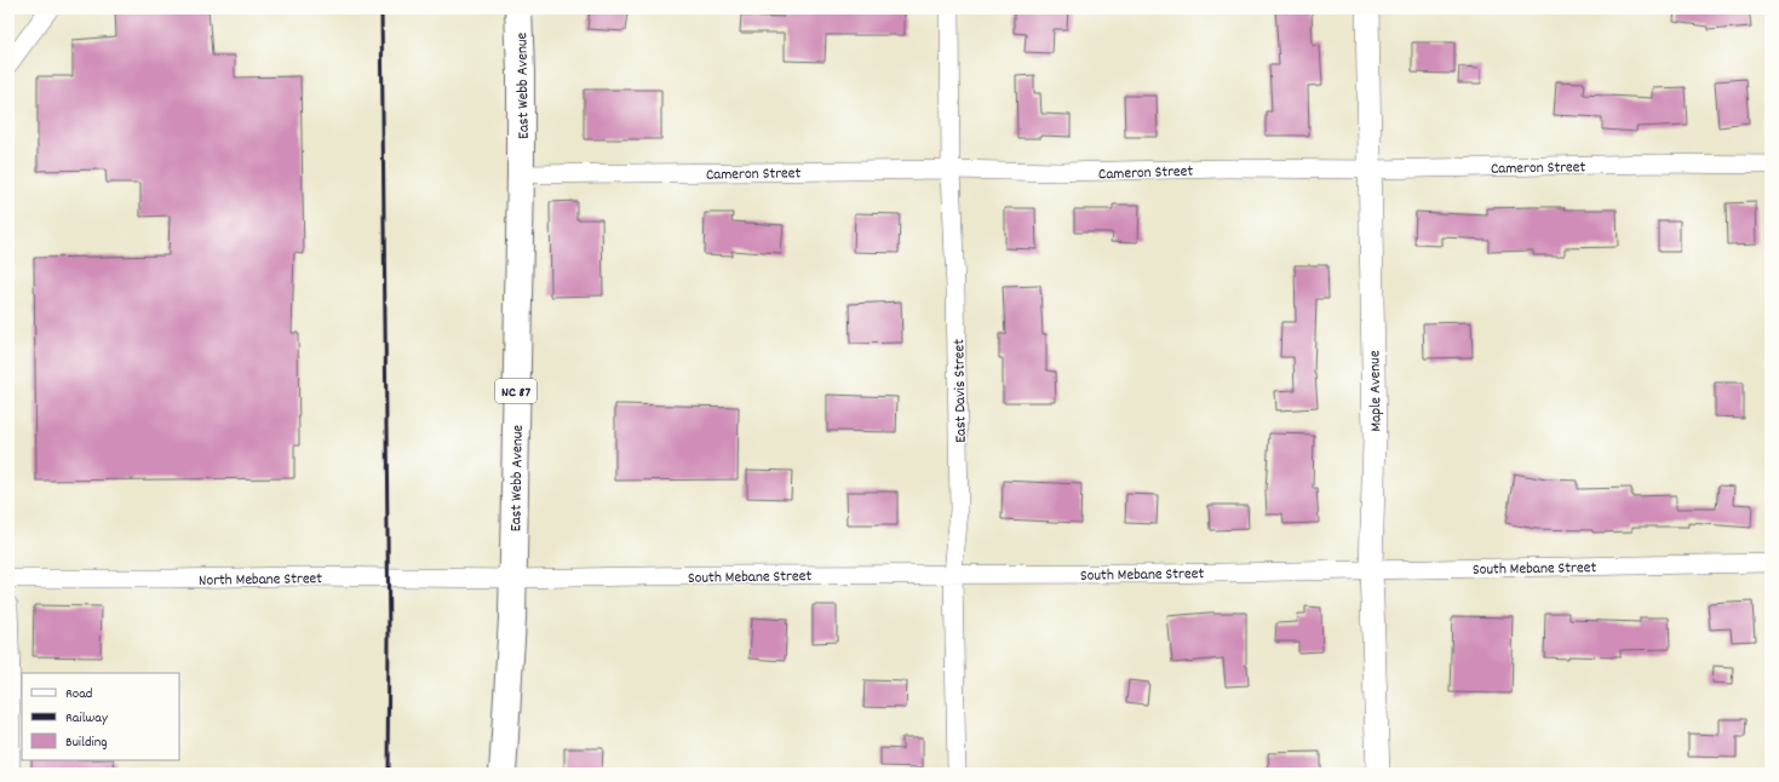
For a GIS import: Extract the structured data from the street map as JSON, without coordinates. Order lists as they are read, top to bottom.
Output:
{
  "streets": {
    "highway": ["East Webb Avenue", "NC 87"],
    "main road": ["Maple Avenue"],
    "street": [
      "Cameron Street",
      "East Davis Street",
      "South Mebane Street",
      "North Mebane Street"
    ]
  },
  "crossings": [
    ["East Webb Avenue", "Cameron Street"],
    ["East Webb Avenue", "South Mebane Street"],
    ["East Webb Avenue", "North Mebane Street"],
    ["Cameron Street", "East Davis Street"],
    ["Cameron Street", "Maple Avenue"],
    ["East Davis Street", "South Mebane Street"],
    ["Maple Avenue", "South Mebane Street"],
    ["South Mebane Street", "North Mebane Street"]
  ],
  "legend": ["Road", "Railway", "Building"]
}
